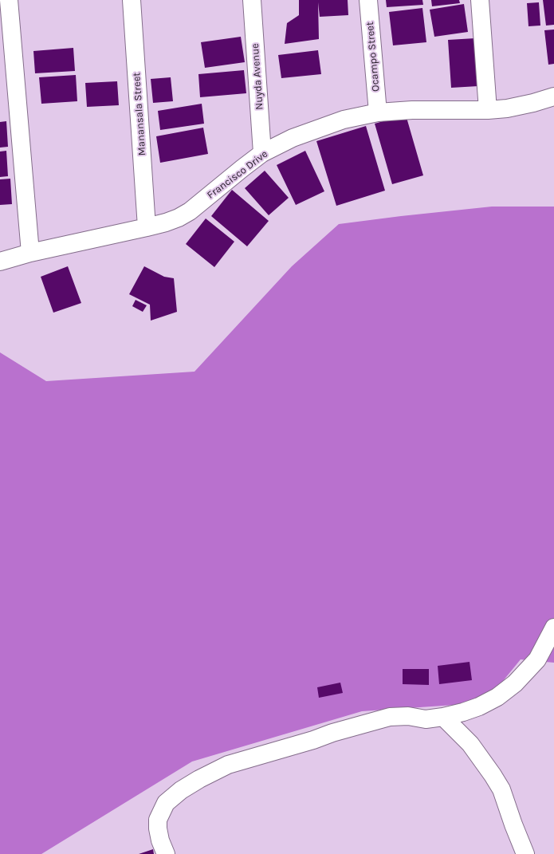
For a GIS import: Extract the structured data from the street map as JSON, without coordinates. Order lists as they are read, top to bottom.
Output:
{
  "streets": {
    "street": [
      "Ocampo Street",
      "Nuyda Avenue",
      "Manansala Street",
      "Francisco Drive"
    ]
  },
  "crossings": [
    ["Ocampo Street", "Francisco Drive"],
    ["Nuyda Avenue", "Francisco Drive"],
    ["Manansala Street", "Francisco Drive"]
  ]
}
